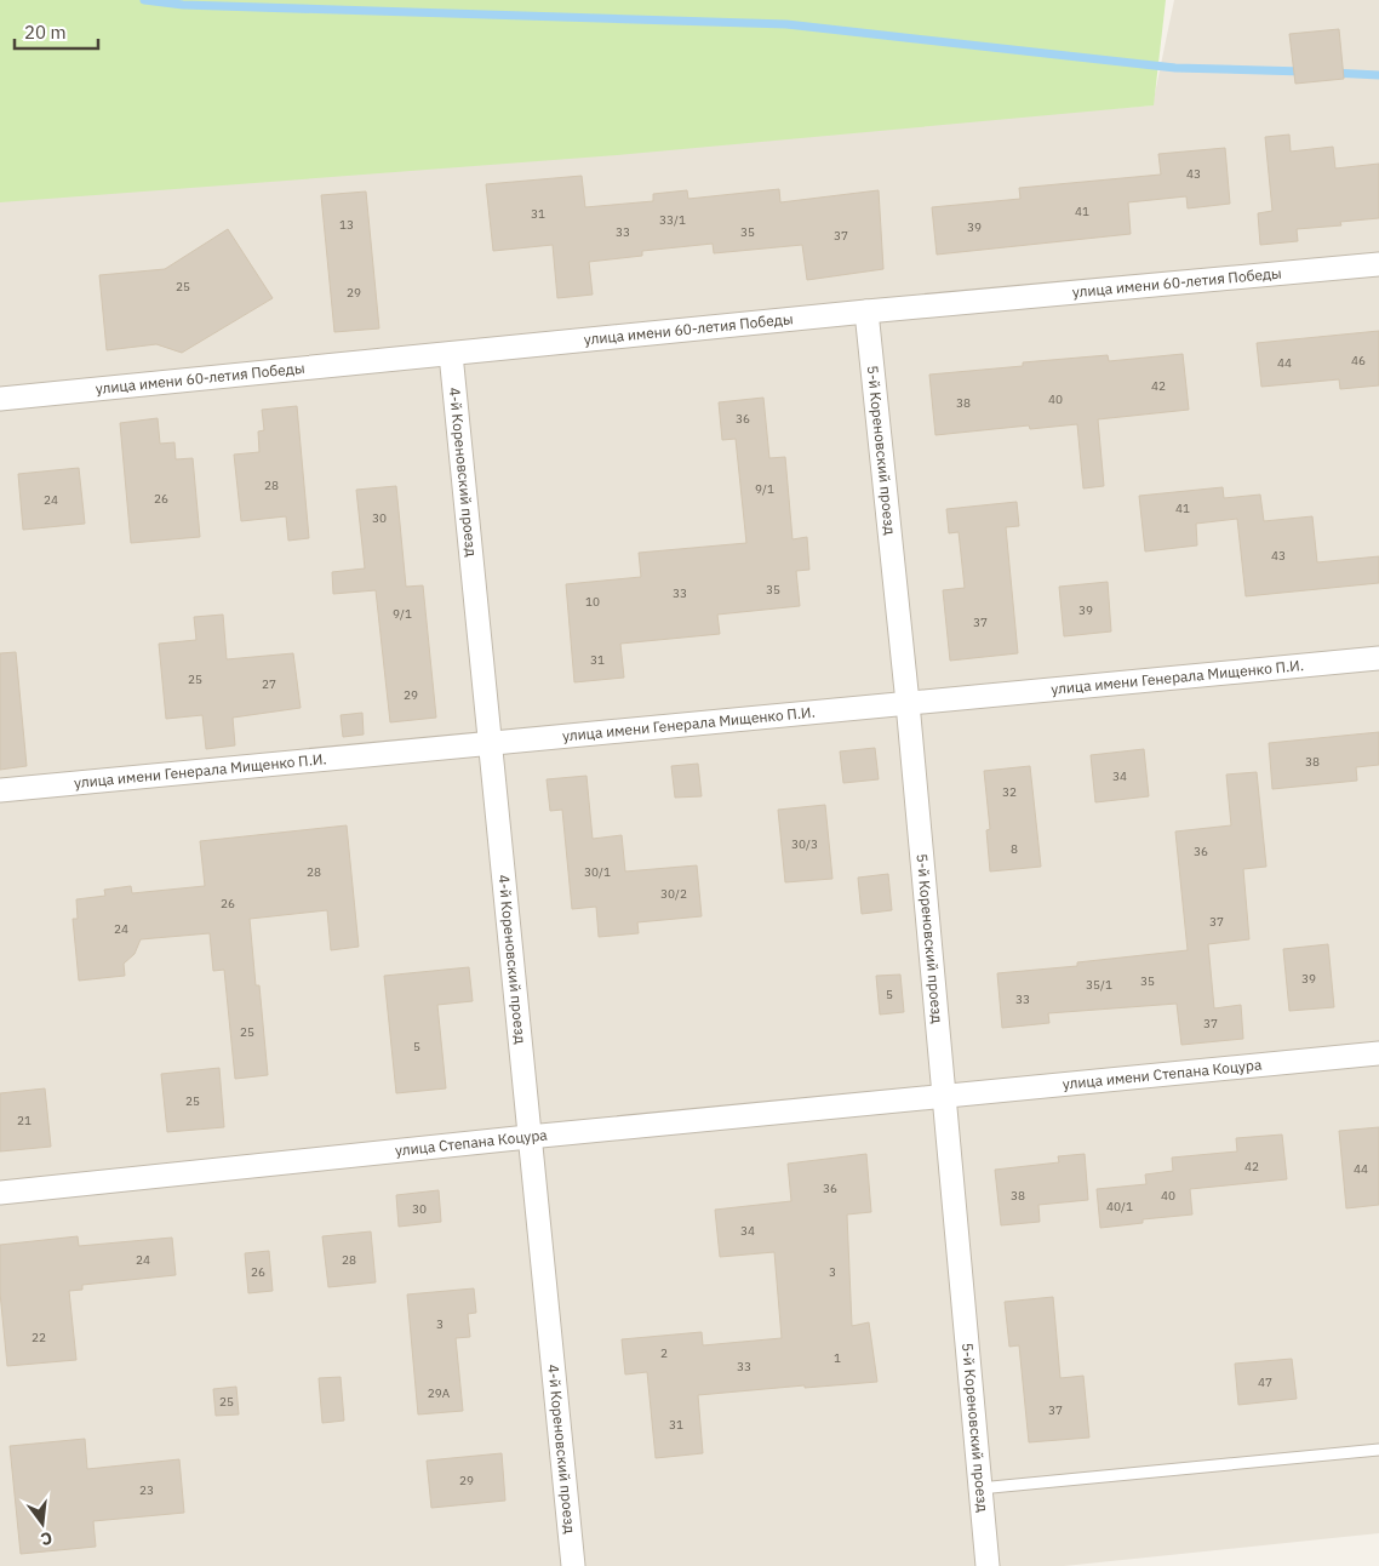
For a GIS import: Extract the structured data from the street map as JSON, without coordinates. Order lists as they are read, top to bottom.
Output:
{
  "streets": {
    "street": [
      "улица имени 60-летия Победы",
      "5-й Кореновский проезд",
      "4-й Кореновский проезд",
      "улица имени Генерала Мищенко П.И.",
      "улица имени Степана Коцура",
      "улица Степана Коцура"
    ]
  },
  "crossings": [
    ["улица имени 60-летия Победы", "5-й Кореновский проезд"],
    ["улица имени 60-летия Победы", "4-й Кореновский проезд"],
    ["5-й Кореновский проезд", "улица имени Генерала Мищенко П.И."],
    ["5-й Кореновский проезд", "улица имени Степана Коцура"],
    ["5-й Кореновский проезд", "улица Степана Коцура"],
    ["4-й Кореновский проезд", "улица имени Генерала Мищенко П.И."],
    ["4-й Кореновский проезд", "улица Степана Коцура"],
    ["улица имени Степана Коцура", "улица Степана Коцура"]
  ],
  "house_numbers": [
    "43",
    "41",
    "31",
    "33/1",
    "13",
    "39",
    "33",
    "35",
    "37",
    "25",
    "29",
    "46",
    "44",
    "42",
    "40",
    "38",
    "36",
    "28",
    "9/1",
    "26",
    "24",
    "41",
    "30",
    "43",
    "35",
    "33",
    "10",
    "39",
    "9/1",
    "37",
    "31",
    "25",
    "27",
    "29",
    "38",
    "34",
    "32",
    "30/3",
    "8",
    "36",
    "28",
    "30/1",
    "30/2",
    "26",
    "37",
    "24",
    "39",
    "35",
    "35/1",
    "5",
    "33",
    "37",
    "25",
    "5",
    "25",
    "21",
    "42",
    "44",
    "36",
    "38",
    "40",
    "40/1",
    "30",
    "34",
    "24",
    "28",
    "26",
    "3",
    "3",
    "22",
    "2",
    "1",
    "33",
    "47",
    "29А",
    "25",
    "37",
    "31",
    "29",
    "23"
  ],
  "scale_bar": "20 m",
  "north": "bottom"
}
